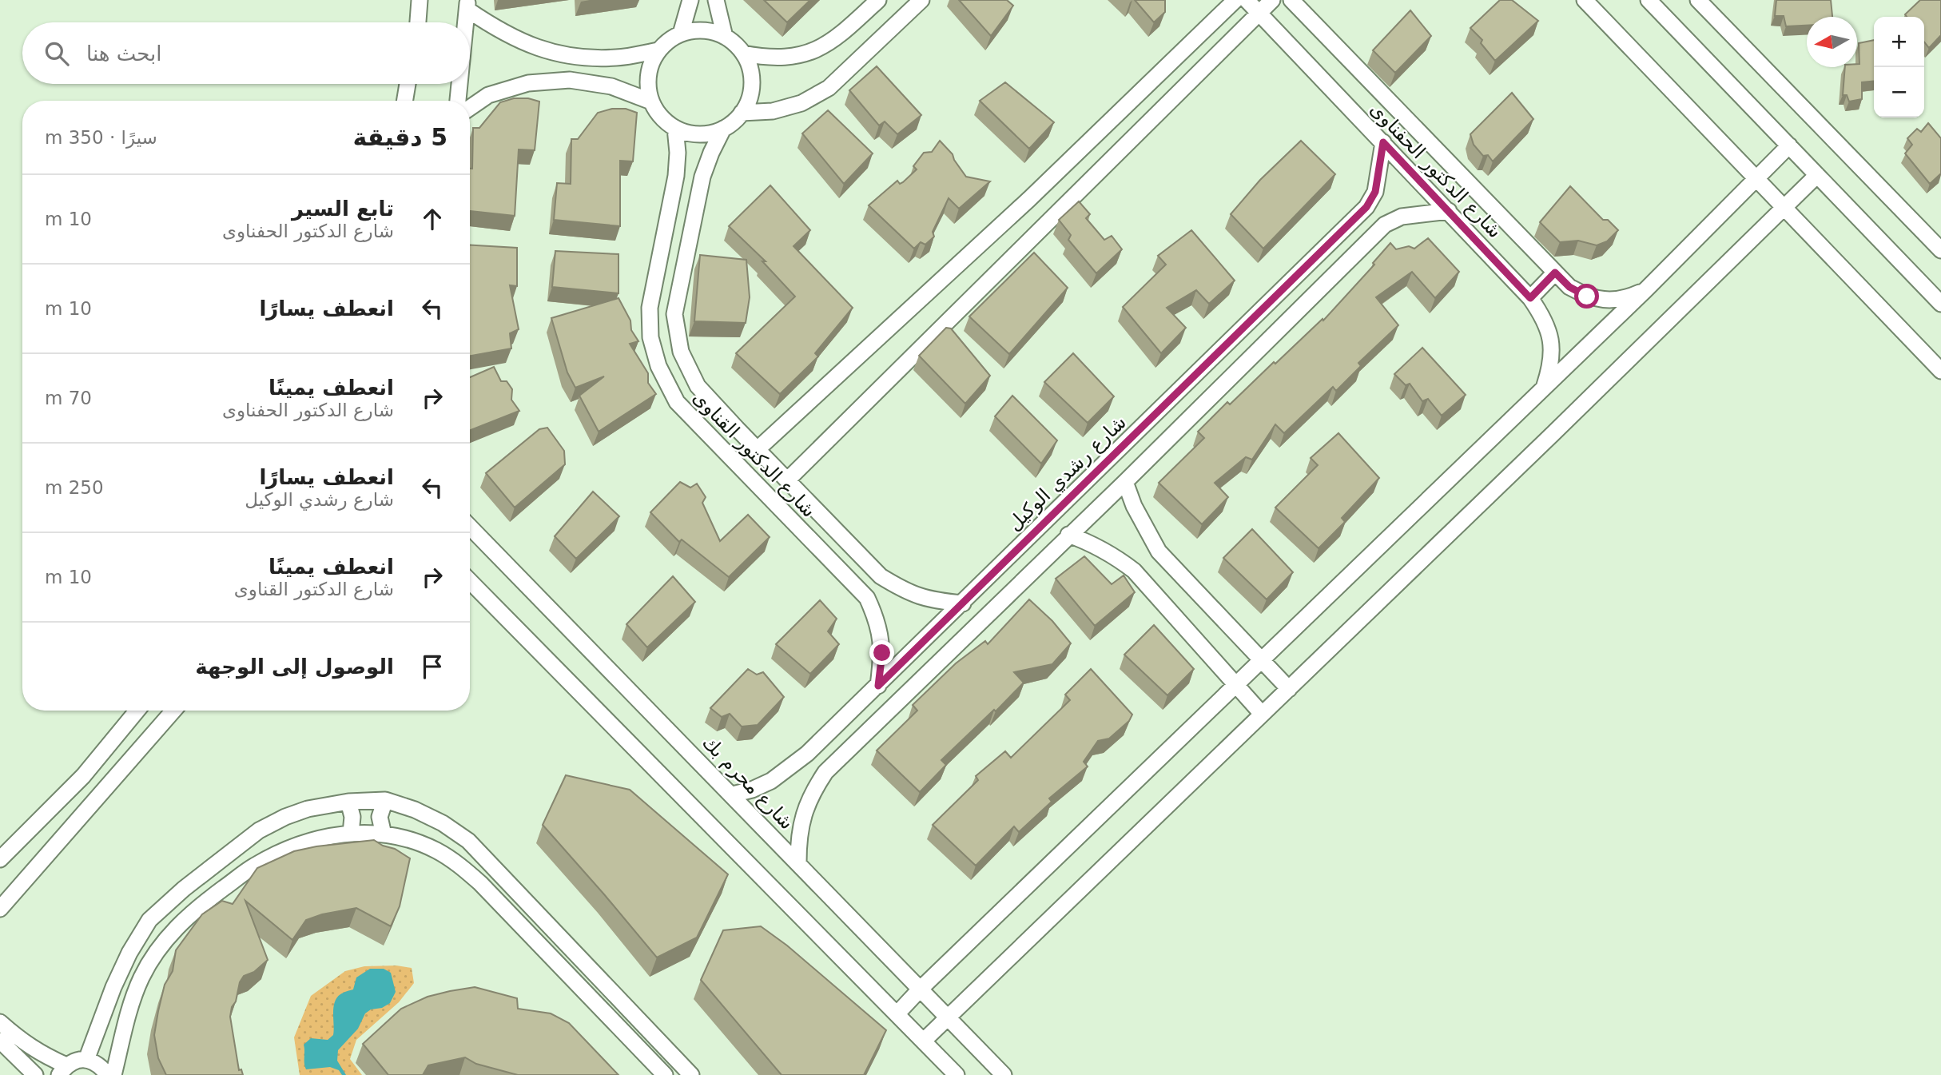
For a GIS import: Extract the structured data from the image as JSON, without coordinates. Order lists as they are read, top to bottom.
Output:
{
  "streets": {
    "street": [
      "شارع الدكتور الحفناوى",
      "شارع الدكتور القناوى",
      "شارع رشدي الوكيل",
      "شارع محرم بك"
    ]
  },
  "crossings": [
    ["شارع الدكتور الحفناوى", "شارع رشدي الوكيل"],
    ["شارع الدكتور القناوى", "شارع رشدي الوكيل"],
    ["شارع رشدي الوكيل", "شارع محرم بك"]
  ],
  "north": "left",
  "page": {
    "map_buttons": ["+", "−"],
    "search": "ابحث هنا",
    "heading": ["5 دقيقة", "سيرًا · 350 m"],
    "list": [
      ["تابع السير", "شارع الدكتور الحفناوى", "10 m"],
      ["انعطف يسارًا", "10 m"],
      ["انعطف يمينًا", "شارع الدكتور الحفناوى", "70 m"],
      ["انعطف يسارًا", "شارع رشدي الوكيل", "250 m"],
      ["انعطف يمينًا", "شارع الدكتور القناوى", "10 m"],
      "الوصول إلى الوجهة"
    ]
  }
}
